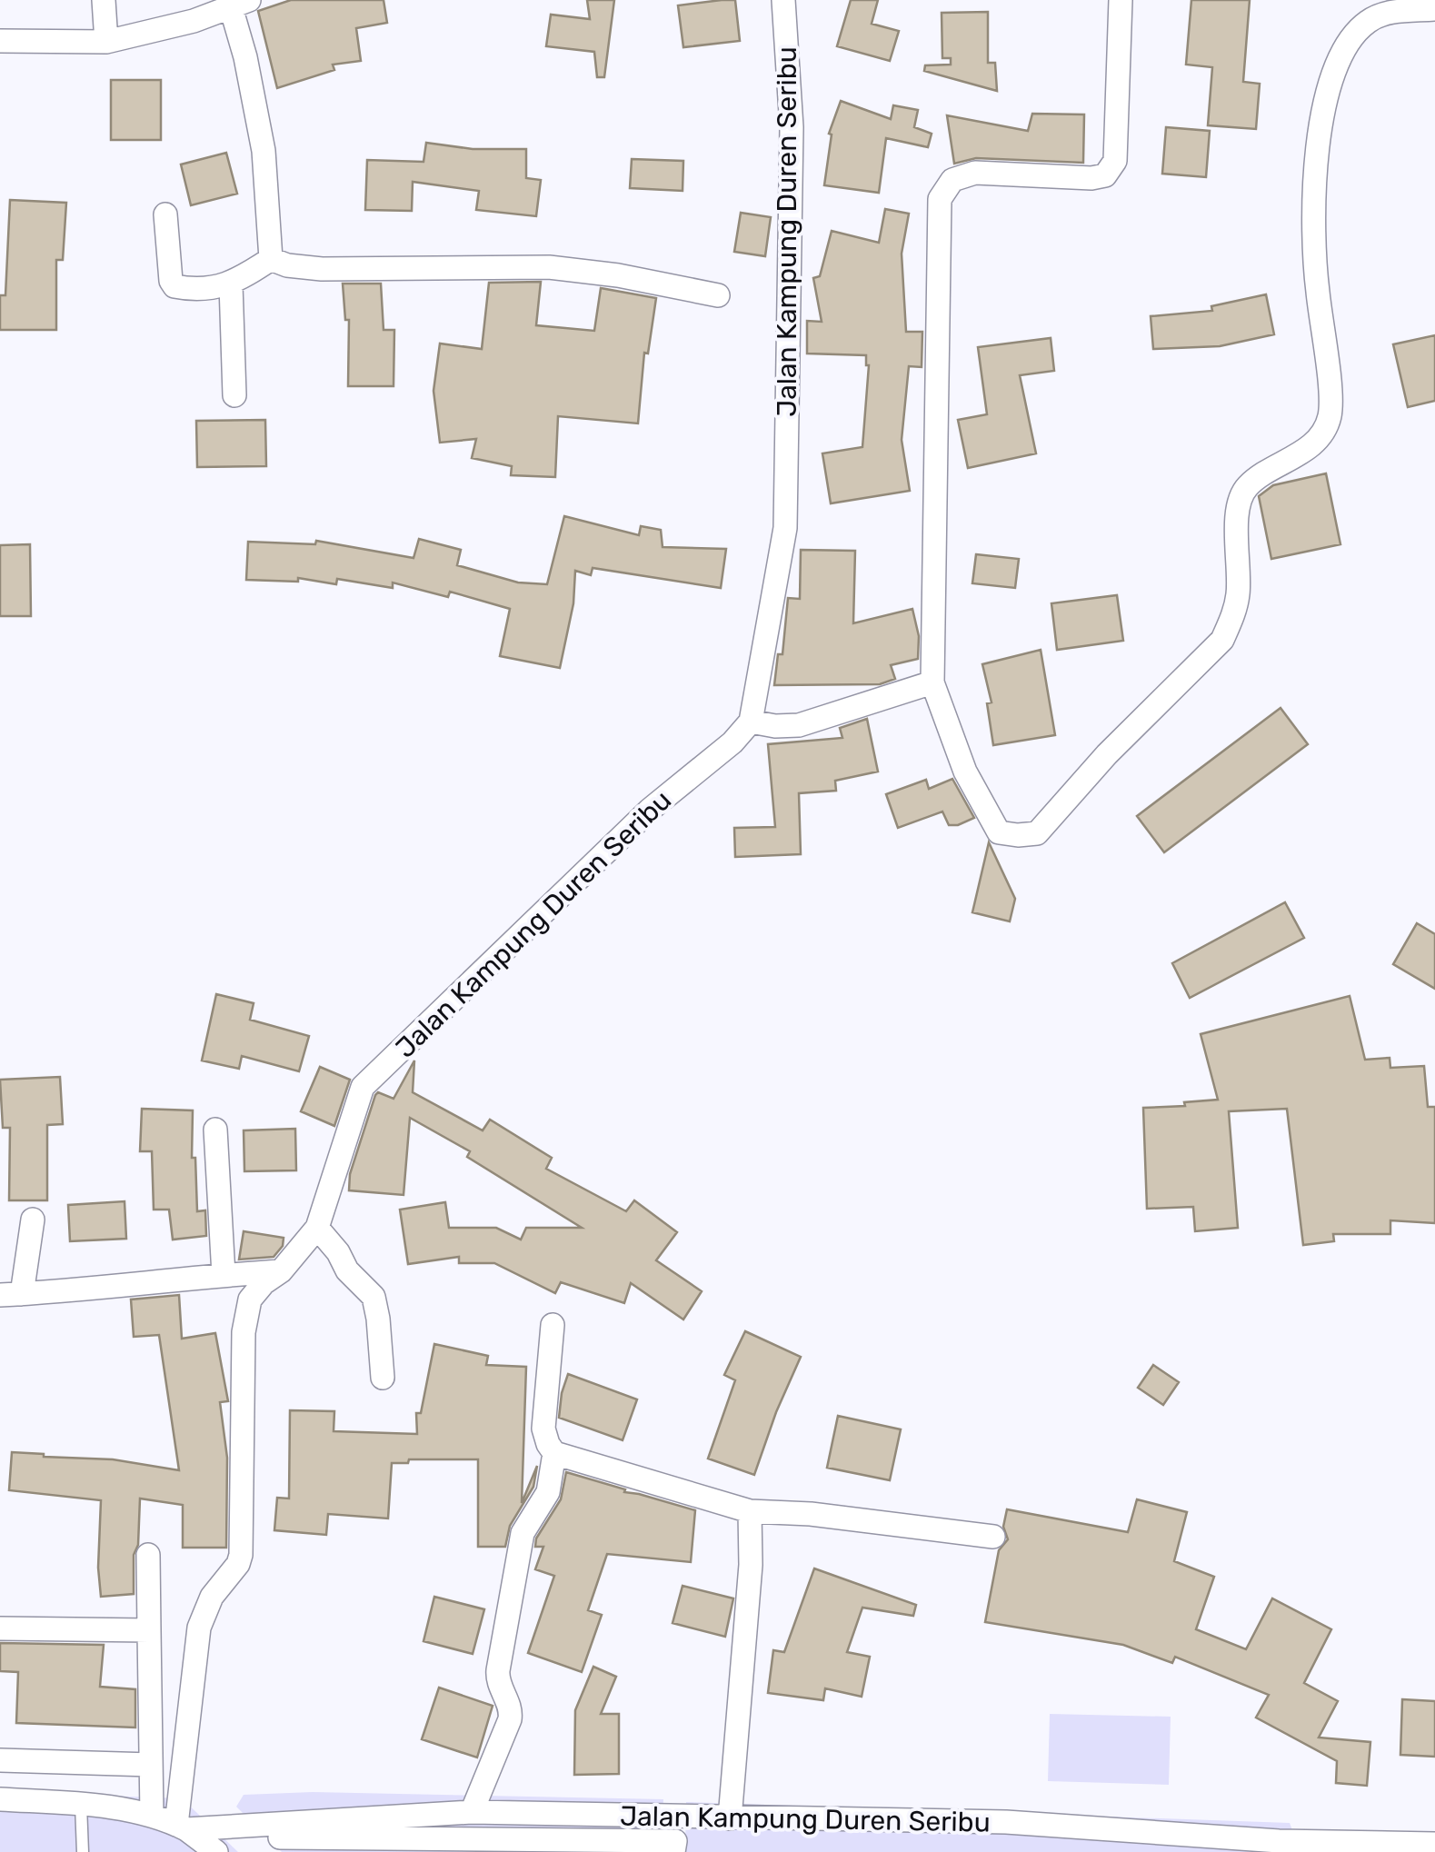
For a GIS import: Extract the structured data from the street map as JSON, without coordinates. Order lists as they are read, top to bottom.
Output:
{
  "streets": {
    "street": ["Jalan Kampung Duren Seribu"]
  }
}
